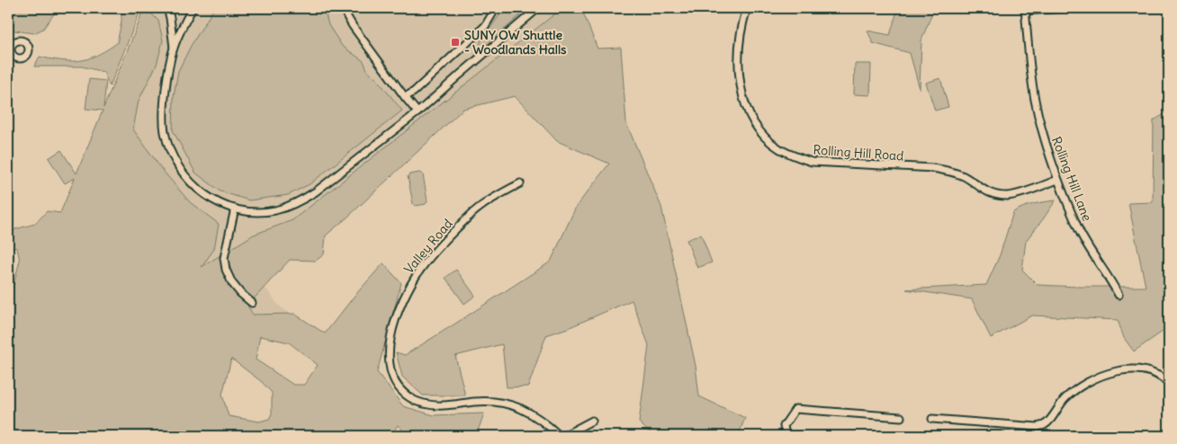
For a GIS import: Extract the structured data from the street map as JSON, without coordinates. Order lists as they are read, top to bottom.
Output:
{
  "streets": {
    "street": ["Rolling Hill Road", "Rolling Hill Lane", "Valley Road"]
  },
  "crossings": [
    ["Rolling Hill Road", "Rolling Hill Lane"]
  ],
  "places": {
    "transit": ["SUNY OW Shuttle - Woodlands Halls"]
  }
}
